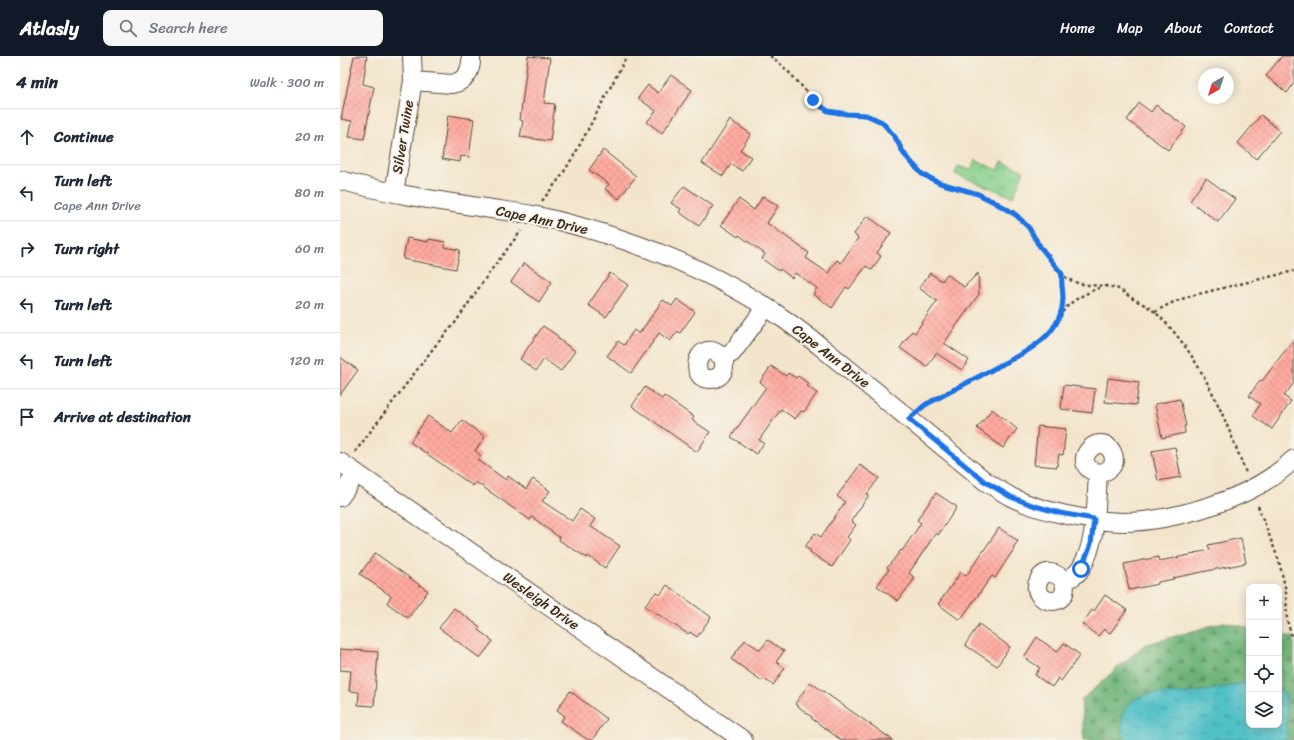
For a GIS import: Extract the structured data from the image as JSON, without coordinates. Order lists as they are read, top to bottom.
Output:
{
  "streets": {
    "street": ["Silver Twine", "Cape Ann Drive", "Wesleigh Drive"]
  },
  "crossings": [
    ["Silver Twine", "Cape Ann Drive"]
  ],
  "north": "bottom left",
  "page": {
    "header": "Atlasly",
    "search": "Search here",
    "nav": [
      "Home",
      "Map",
      "About",
      "Contact"
    ],
    "heading": ["4 min", "Walk · 300 m"],
    "list": [
      ["Continue", "20 m"],
      ["Turn left", "Cape Ann Drive", "80 m"],
      ["Turn right", "60 m"],
      ["Turn left", "20 m"],
      ["Turn left", "120 m"],
      "Arrive at destination"
    ],
    "map_buttons": ["+", "−"]
  }
}
